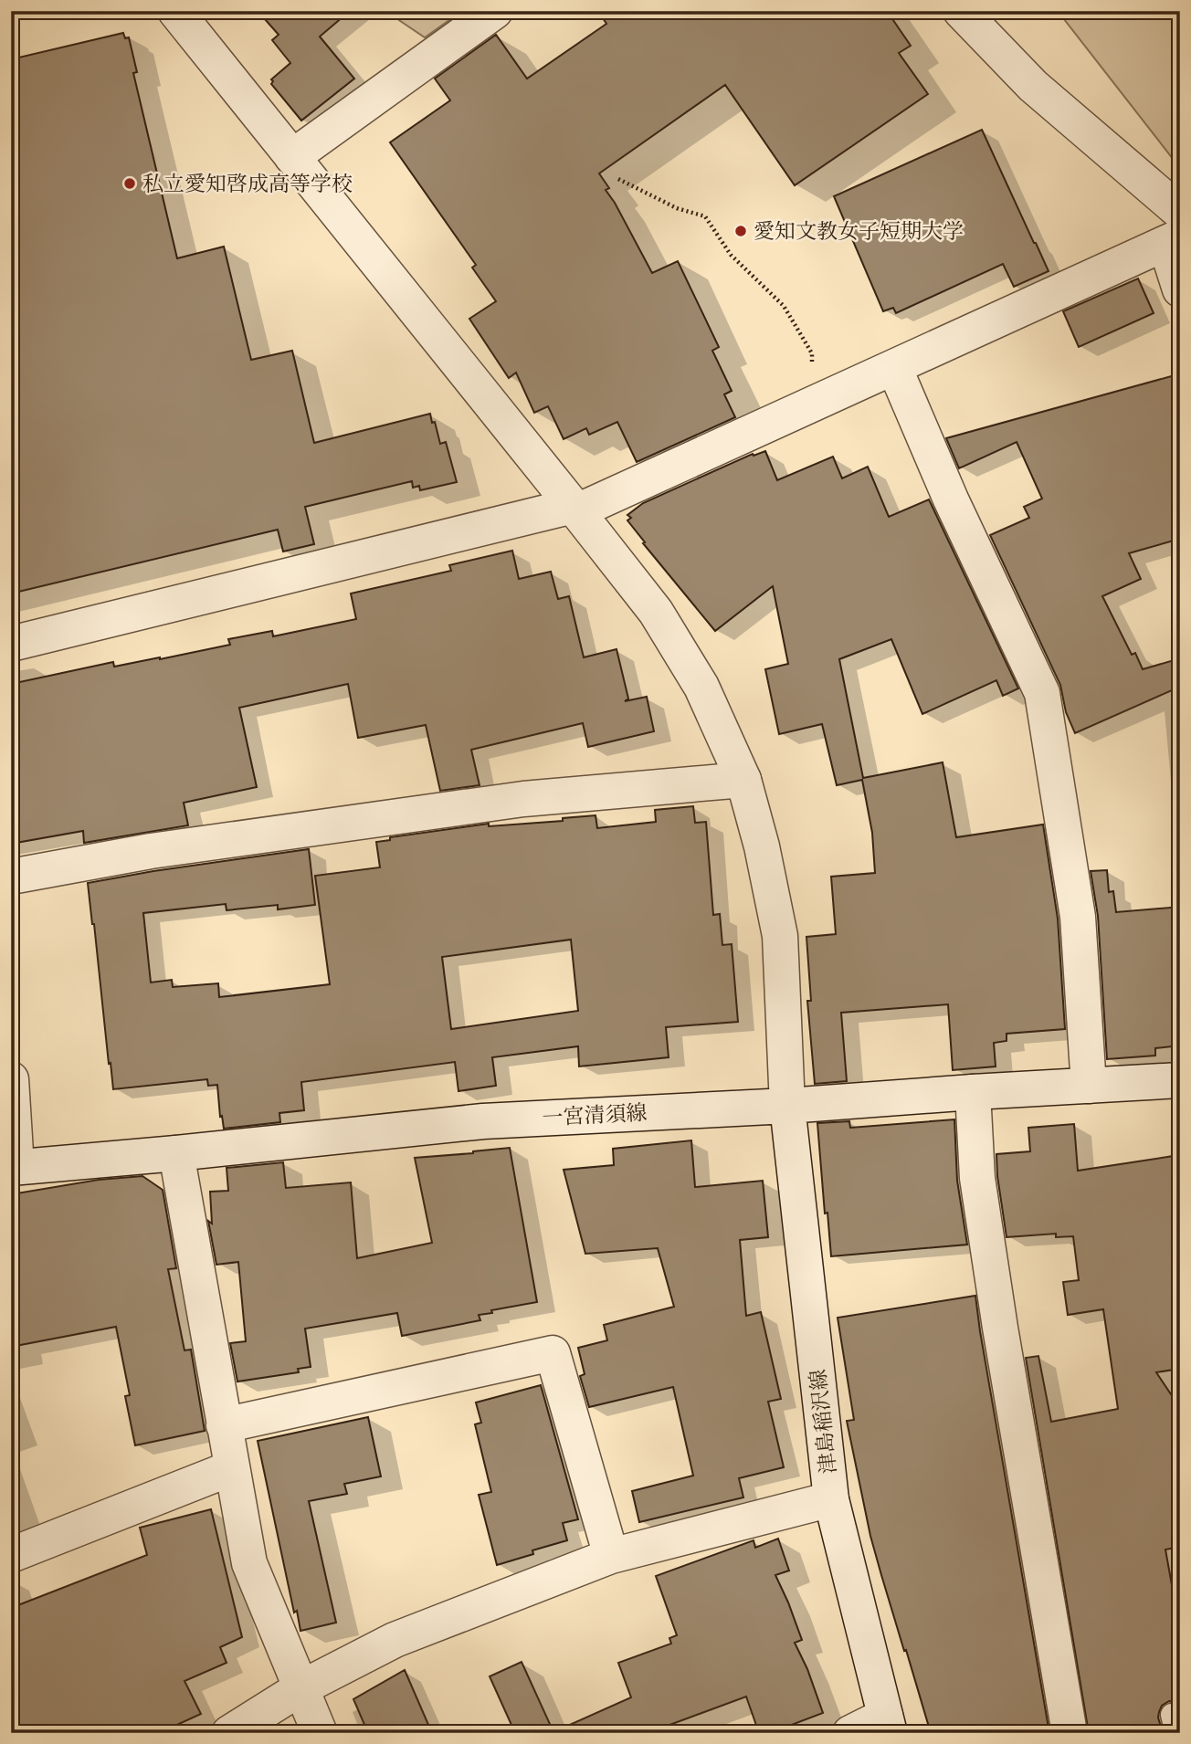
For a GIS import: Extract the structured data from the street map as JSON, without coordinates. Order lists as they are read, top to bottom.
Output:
{
  "streets": {
    "street": ["一宮清須線", "津島稲沢線"]
  },
  "crossings": [
    ["一宮清須線", "津島稲沢線"]
  ],
  "places": ["私立愛知啓成高等学校", "愛知文教女子短期大学"]
}
